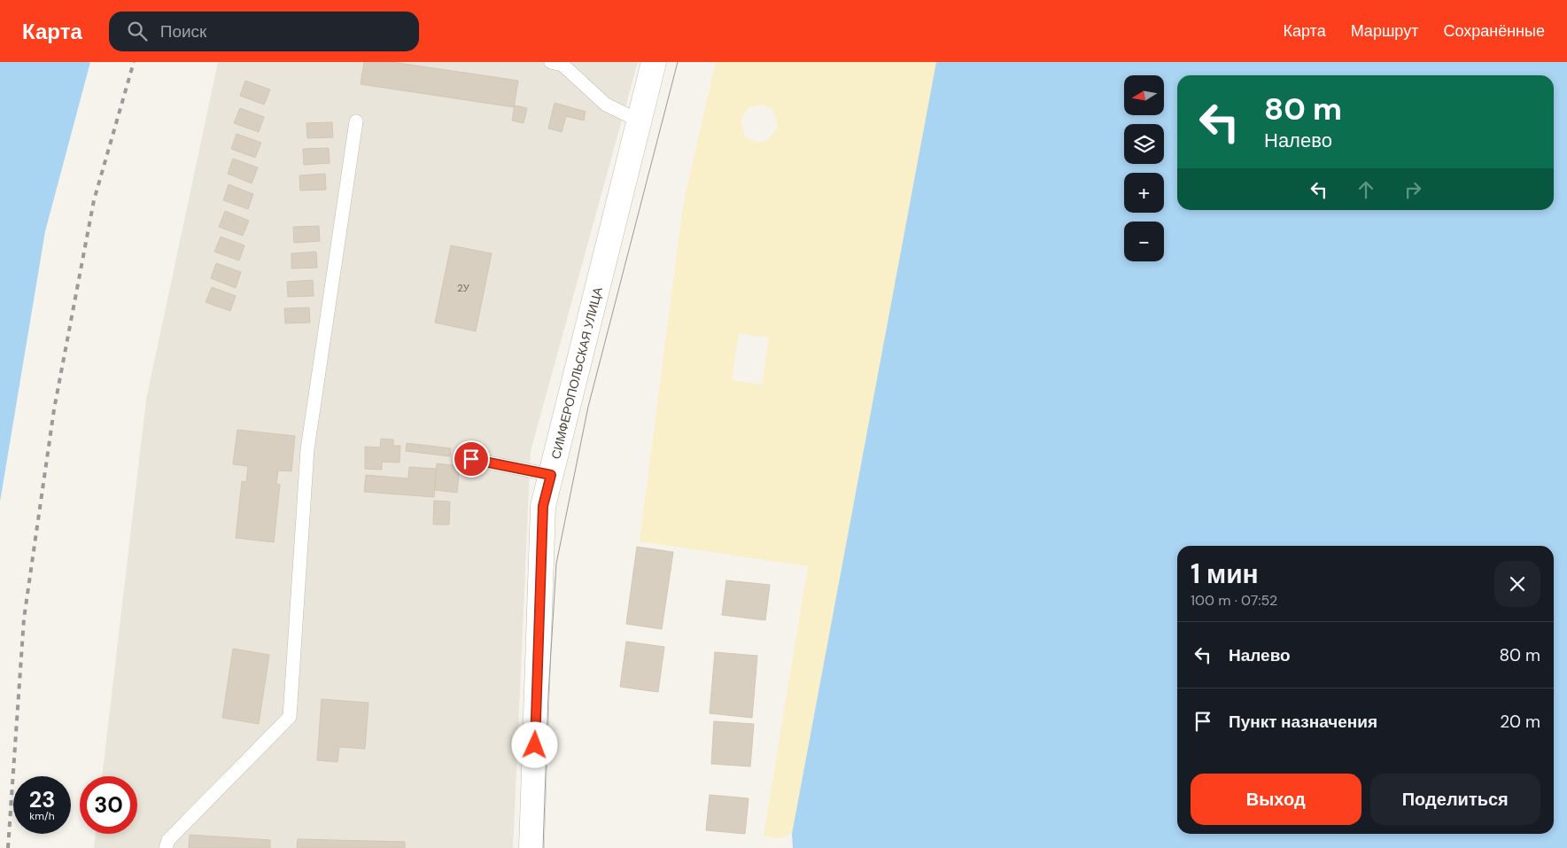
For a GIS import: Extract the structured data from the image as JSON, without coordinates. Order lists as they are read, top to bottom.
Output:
{
  "streets": {
    "street": ["СИМФЕРОПОЛЬСКАЯ УЛИЦА"]
  },
  "house_numbers": ["2У"],
  "north": "left",
  "page": {
    "header": "Карта",
    "search": "Поиск",
    "nav": ["Карта", "Маршрут", "Сохранённые"],
    "map_buttons": ["+", "−"],
    "turn": ["80 m", "Налево"],
    "heading": ["1 мин", "100 m · 07:52"],
    "list": [
      {
        "name": "Налево",
        "value": "80 m"
      },
      {
        "name": "Пункт назначения",
        "value": "20 m"
      }
    ],
    "buttons": ["Выход", "Поделиться"],
    "speed": "23 km/h",
    "limit": "30"
  }
}
